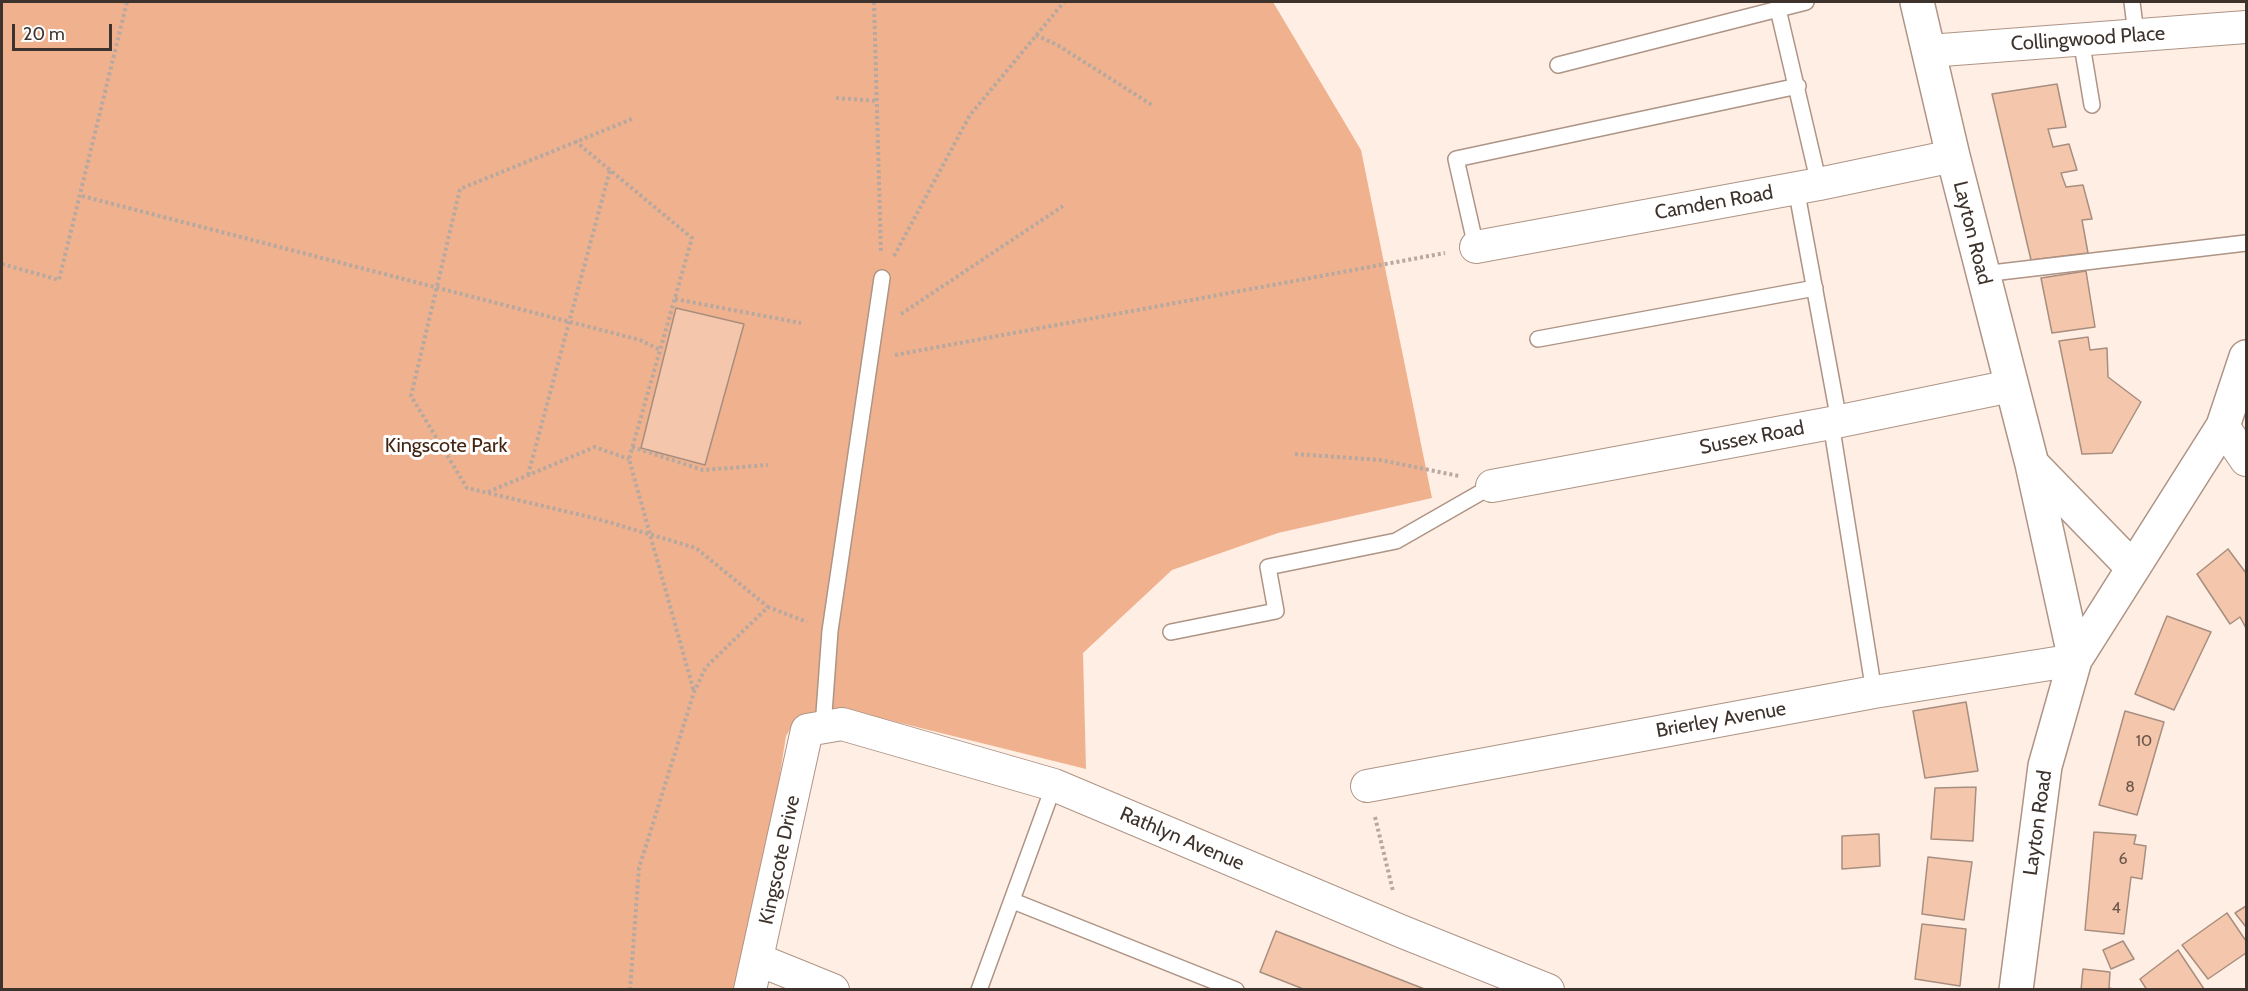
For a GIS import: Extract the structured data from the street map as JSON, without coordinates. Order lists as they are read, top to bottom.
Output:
{
  "streets": {
    "street": [
      "Collingwood Place",
      "Camden Road",
      "Layton Road",
      "Sussex Road",
      "Brierley Avenue",
      "Rathlyn Avenue",
      "Kingscote Drive"
    ]
  },
  "crossings": [
    ["Collingwood Place", "Layton Road"],
    ["Camden Road", "Layton Road"],
    ["Layton Road", "Sussex Road"],
    ["Layton Road", "Brierley Avenue"],
    ["Rathlyn Avenue", "Kingscote Drive"]
  ],
  "parks": ["Kingscote Park"],
  "house_numbers": [
    "10",
    "8",
    "6",
    "4"
  ],
  "scale_bar": "20 m"
}
